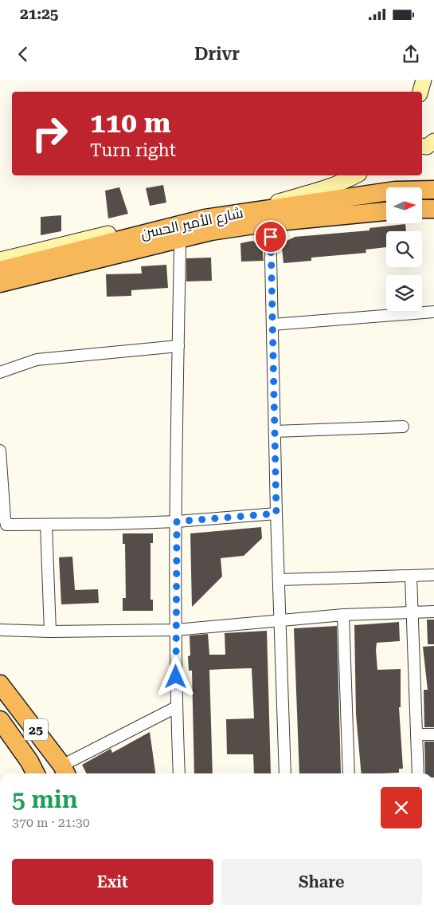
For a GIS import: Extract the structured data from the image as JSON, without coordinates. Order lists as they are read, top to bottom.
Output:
{
  "streets": {
    "highway": ["شارع الأمير الحسن", "25"]
  },
  "north": "right",
  "page": {
    "status": "21:25",
    "header": "Drivr",
    "turn": ["110 m", "Turn right"],
    "heading": ["5 min", "370 m · 21:30"],
    "buttons": ["Exit", "Share"]
  }
}
